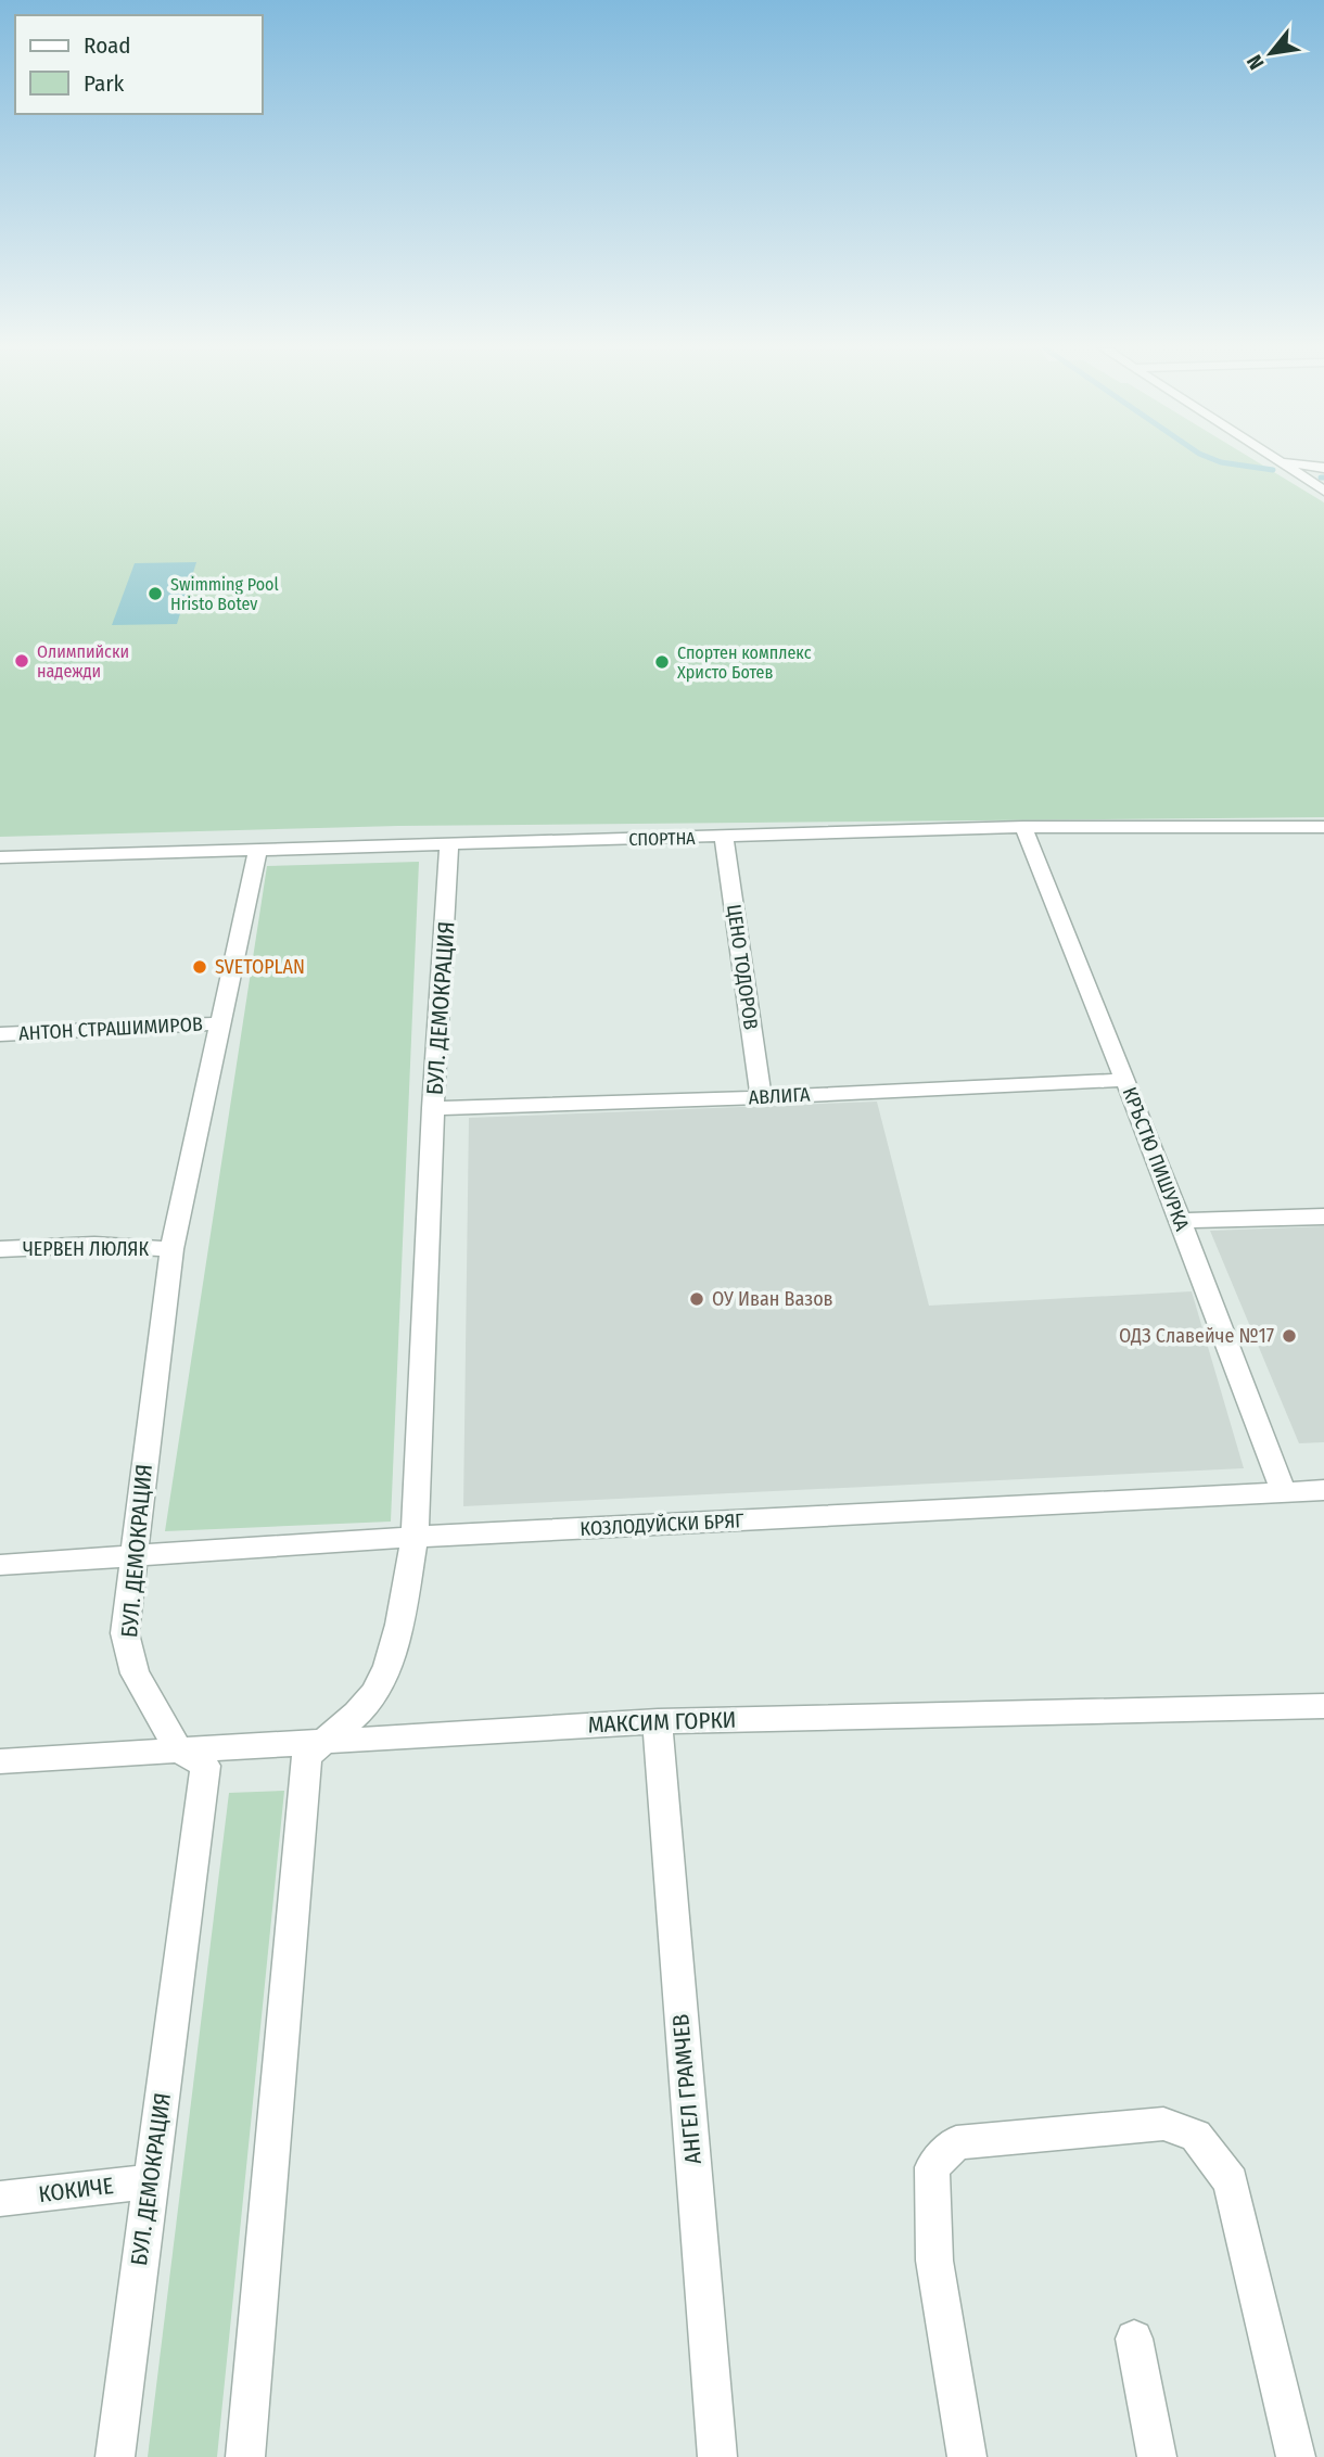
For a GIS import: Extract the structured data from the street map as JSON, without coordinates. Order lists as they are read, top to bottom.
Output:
{
  "streets": {
    "street": [
      "СПОРТНА",
      "ЦЕНО ТОДОРОВ",
      "БУЛ. ДЕМОКРАЦИЯ",
      "АНТОН СТРАШИМИРОВ",
      "АВЛИГА",
      "КРЪСТЮ ПИШУРКА",
      "ЧЕРВЕН ЛЮЛЯК",
      "КОЗЛОДУЙСКИ БРЯГ",
      "МАКСИМ ГОРКИ",
      "АНГЕЛ ГРАМЧЕВ",
      "КОКИЧЕ"
    ]
  },
  "crossings": [
    ["СПОРТНА", "ЦЕНО ТОДОРОВ"],
    ["СПОРТНА", "БУЛ. ДЕМОКРАЦИЯ"],
    ["СПОРТНА", "КРЪСТЮ ПИШУРКА"],
    ["ЦЕНО ТОДОРОВ", "АВЛИГА"],
    ["БУЛ. ДЕМОКРАЦИЯ", "АНТОН СТРАШИМИРОВ"],
    ["БУЛ. ДЕМОКРАЦИЯ", "АВЛИГА"],
    ["БУЛ. ДЕМОКРАЦИЯ", "ЧЕРВЕН ЛЮЛЯК"],
    ["БУЛ. ДЕМОКРАЦИЯ", "КОЗЛОДУЙСКИ БРЯГ"],
    ["БУЛ. ДЕМОКРАЦИЯ", "МАКСИМ ГОРКИ"],
    ["БУЛ. ДЕМОКРАЦИЯ", "КОКИЧЕ"],
    ["АВЛИГА", "КРЪСТЮ ПИШУРКА"],
    ["КРЪСТЮ ПИШУРКА", "КОЗЛОДУЙСКИ БРЯГ"],
    ["МАКСИМ ГОРКИ", "АНГЕЛ ГРАМЧЕВ"]
  ],
  "places": [
    "Swimming Pool Hristo Botev",
    "Олимпийски надежди",
    "Спортен комплекс Христо Ботев",
    "SVETOPLAN",
    "ОУ Иван Вазов",
    "ОДЗ Славейче №17"
  ],
  "legend": ["Road", "Park"],
  "north": "bottom left"
}
